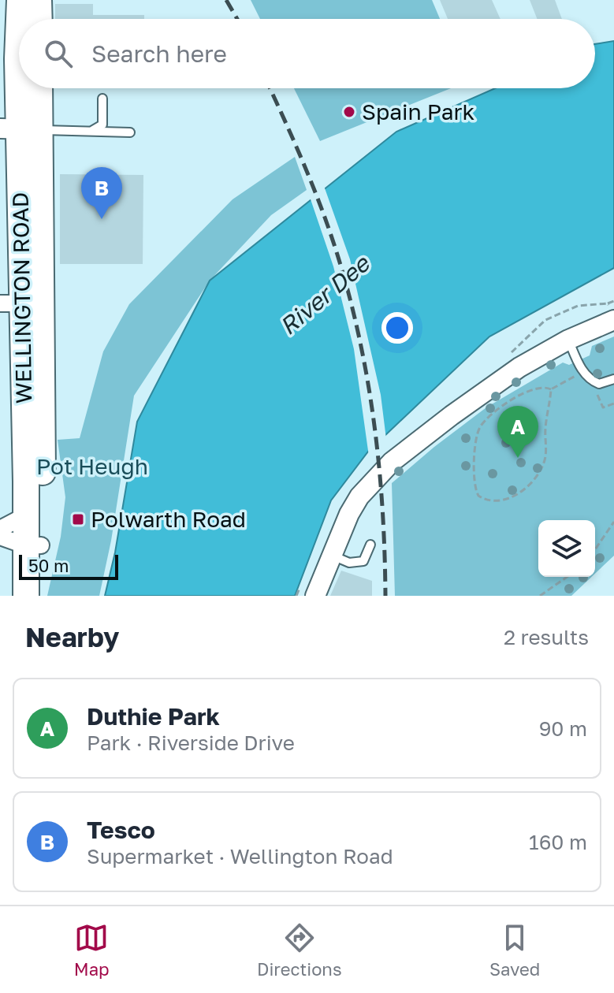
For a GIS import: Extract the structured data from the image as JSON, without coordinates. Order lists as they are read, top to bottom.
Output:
{
  "streets": {
    "main road": ["WELLINGTON ROAD"]
  },
  "water": ["River Dee"],
  "parks": ["Pot Heugh"],
  "places": {
    "other": ["Spain Park"],
    "transit": ["Polwarth Road"]
  },
  "scale_bar": "50 m",
  "page": {
    "search": "Search here",
    "pins": ["B", "A"],
    "scale": "50 m",
    "heading": ["Nearby", "2 results"],
    "list": [
      {
        "mark": "A",
        "name": "Duthie Park",
        "note": "Park · Riverside Drive",
        "value": "90 m"
      },
      {
        "mark": "B",
        "name": "Tesco",
        "note": "Supermarket · Wellington Road",
        "value": "160 m"
      }
    ],
    "nav": ["Map", "Directions", "Saved"]
  }
}
